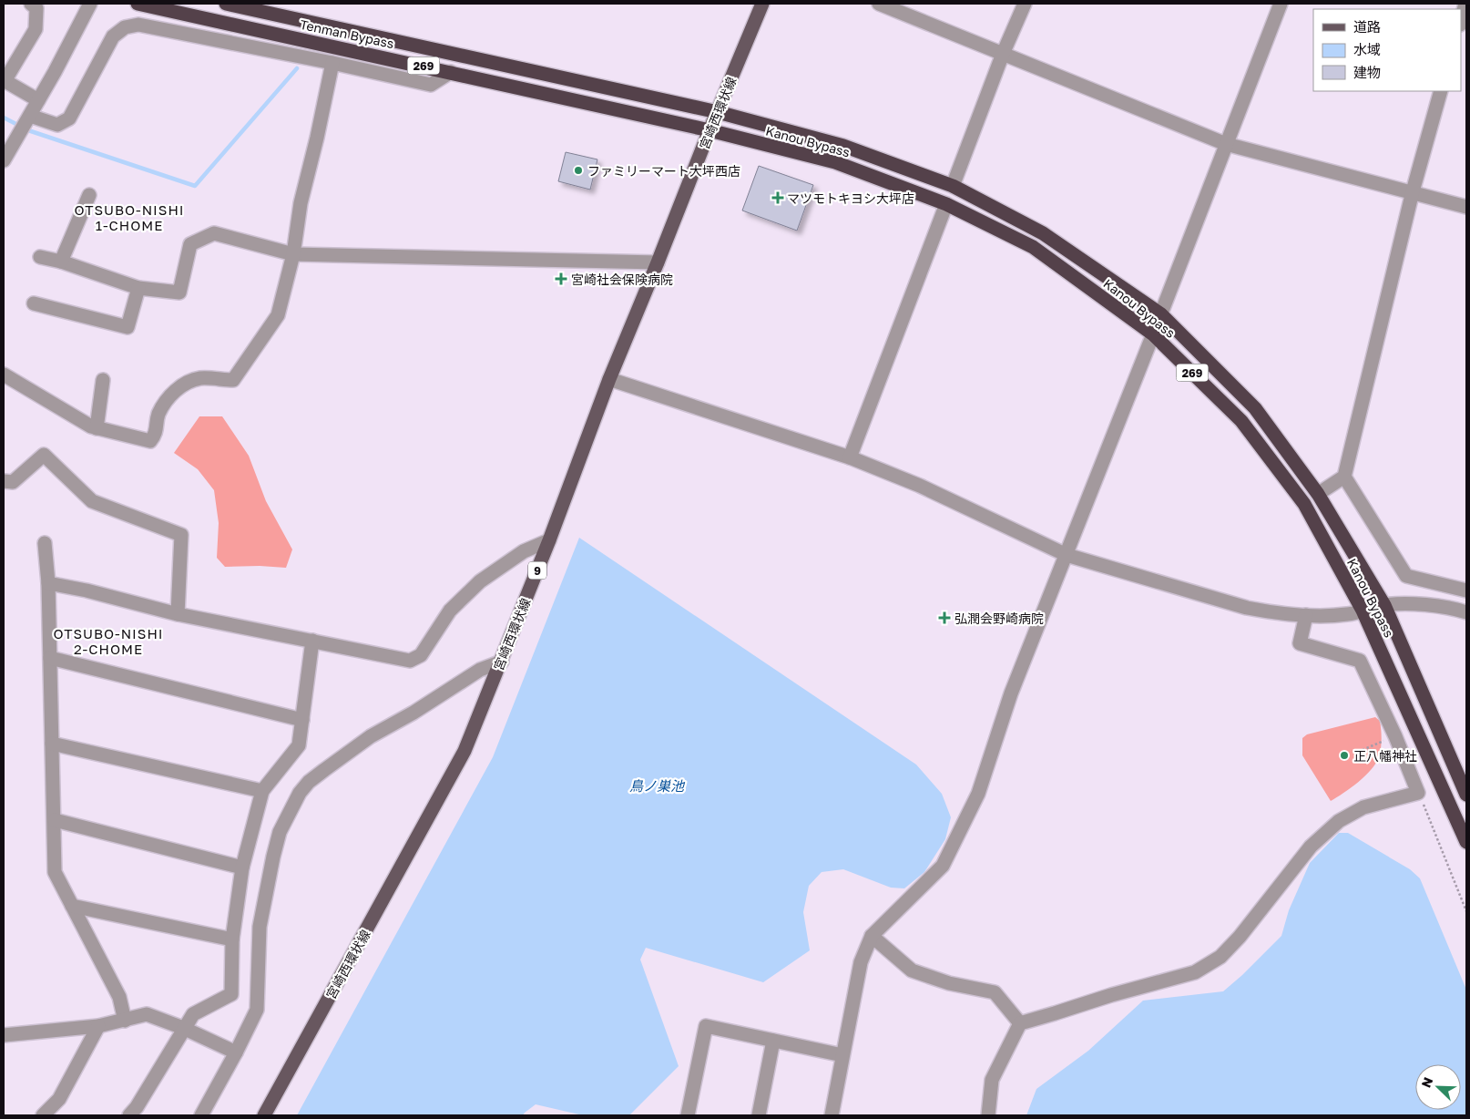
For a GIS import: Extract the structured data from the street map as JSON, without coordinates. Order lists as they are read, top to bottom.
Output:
{
  "streets": {
    "highway": ["Tenman Bypass", "269", "Kanou Bypass"],
    "main road": ["宮崎西環状線", "9"]
  },
  "crossings": [
    ["Tenman Bypass", "宮崎西環状線"],
    ["Tenman Bypass", "Kanou Bypass"],
    ["宮崎西環状線", "Kanou Bypass"]
  ],
  "districts": ["OTSUBO-NISHI 1-CHOME", "OTSUBO-NISHI 2-CHOME"],
  "water": ["鳥ノ巣池"],
  "places": {
    "other": ["ファミリーマート大坪西店", "正八幡神社"],
    "health": ["マツモトキヨシ大坪店", "宮崎社会保険病院", "弘潤会野崎病院"]
  },
  "legend": ["道路", "水域", "建物"],
  "north": "top left"
}
